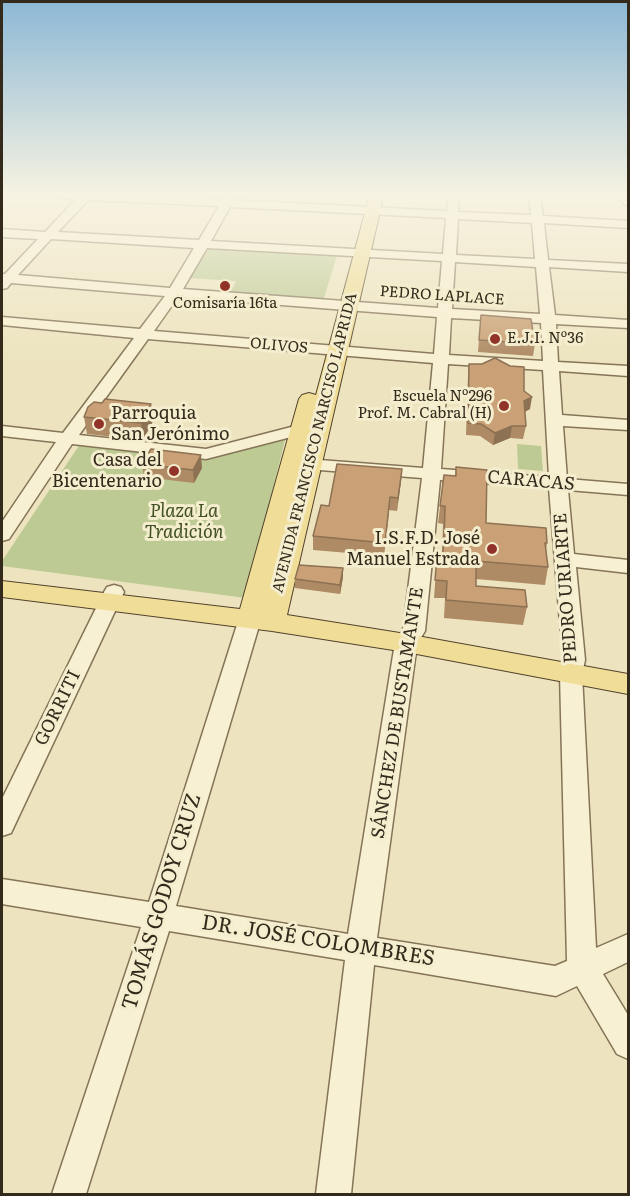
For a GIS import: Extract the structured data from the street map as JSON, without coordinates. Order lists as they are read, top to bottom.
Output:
{
  "streets": {
    "main road": ["AVENIDA FRANCISCO NARCISO LAPRIDA"],
    "street": [
      "PEDRO LAPLACE",
      "OLIVOS",
      "CARACAS",
      "PEDRO URIARTE",
      "GORRITI",
      "SÁNCHEZ DE BUSTAMANTE",
      "TOMÁS GODOY CRUZ",
      "DR. JOSÉ COLOMBRES"
    ]
  },
  "crossings": [
    ["PEDRO LAPLACE", "AVENIDA FRANCISCO NARCISO LAPRIDA"],
    ["PEDRO LAPLACE", "PEDRO URIARTE"],
    ["PEDRO LAPLACE", "SÁNCHEZ DE BUSTAMANTE"],
    ["OLIVOS", "AVENIDA FRANCISCO NARCISO LAPRIDA"],
    ["OLIVOS", "PEDRO URIARTE"],
    ["OLIVOS", "SÁNCHEZ DE BUSTAMANTE"],
    ["AVENIDA FRANCISCO NARCISO LAPRIDA", "CARACAS"],
    ["AVENIDA FRANCISCO NARCISO LAPRIDA", "TOMÁS GODOY CRUZ"],
    ["CARACAS", "PEDRO URIARTE"],
    ["CARACAS", "SÁNCHEZ DE BUSTAMANTE"],
    ["PEDRO URIARTE", "DR. JOSÉ COLOMBRES"],
    ["SÁNCHEZ DE BUSTAMANTE", "DR. JOSÉ COLOMBRES"],
    ["TOMÁS GODOY CRUZ", "DR. JOSÉ COLOMBRES"]
  ],
  "parks": ["Plaza La Tradición"],
  "places": [
    "Comisaría 16ta",
    "E.J.I. Nº36",
    "Escuela Nº296 Prof. M. Cabral (H)",
    "Parroquia San Jerónimo",
    "Casa del Bicentenario",
    "I.S.F.D. José Manuel Estrada"
  ]
}
